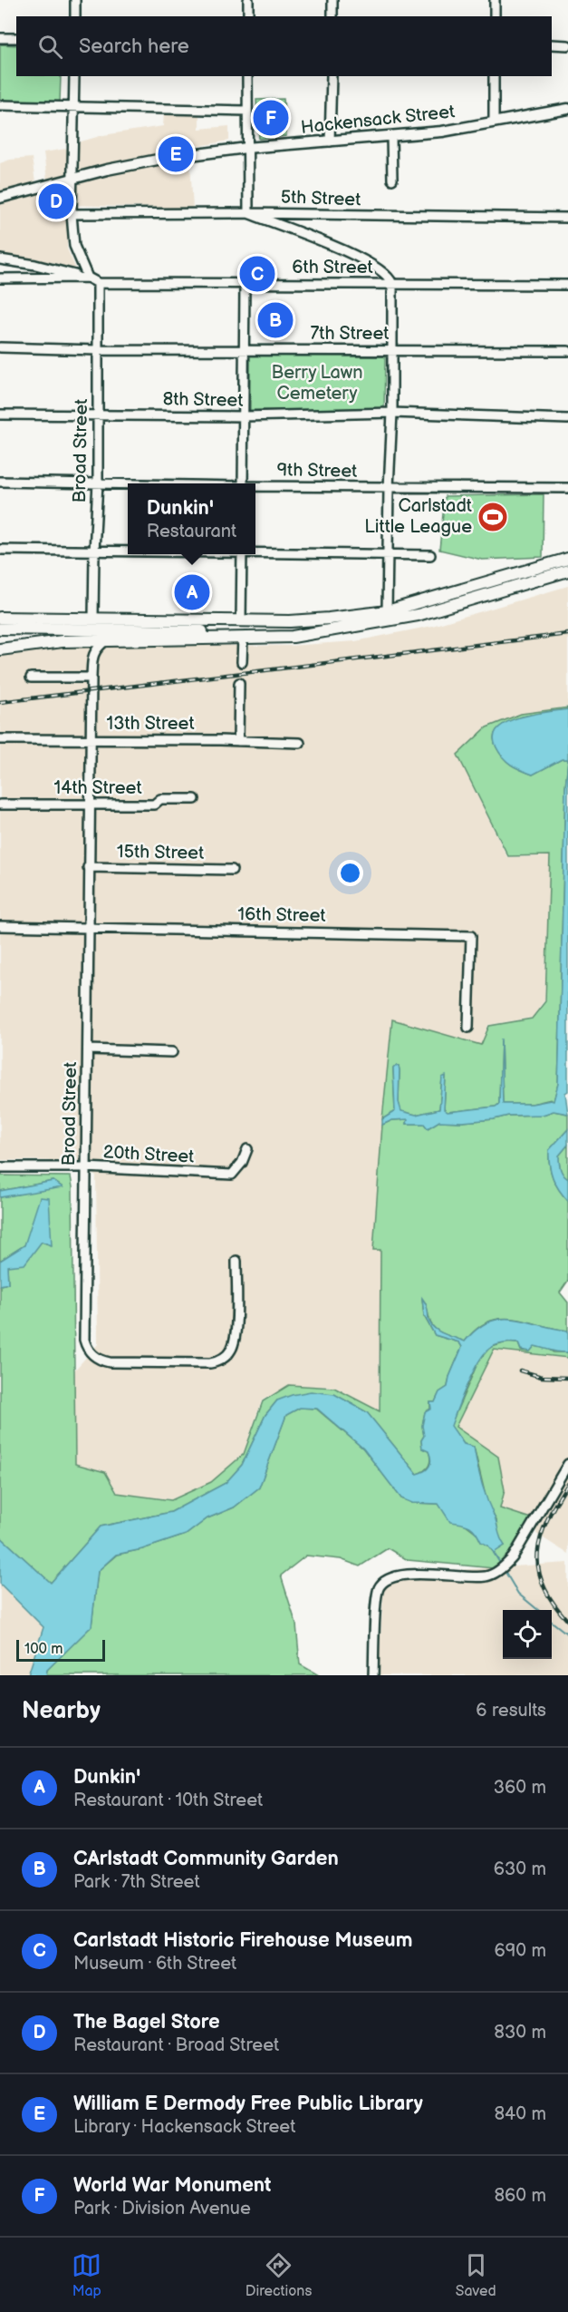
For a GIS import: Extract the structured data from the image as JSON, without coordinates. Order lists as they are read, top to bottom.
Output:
{
  "streets": {
    "main road": ["Hackensack Street"],
    "street": [
      "5th Street",
      "6th Street",
      "7th Street",
      "8th Street",
      "Broad Street",
      "9th Street",
      "13th Street",
      "14th Street",
      "15th Street",
      "16th Street",
      "20th Street"
    ]
  },
  "crossings": [
    ["6th Street", "Broad Street"],
    ["7th Street", "Broad Street"],
    ["8th Street", "Broad Street"],
    ["Broad Street", "9th Street"],
    ["Broad Street", "13th Street"],
    ["Broad Street", "14th Street"],
    ["Broad Street", "15th Street"],
    ["Broad Street", "16th Street"],
    ["Broad Street", "20th Street"]
  ],
  "parks": ["Berry Lawn Cemetery"],
  "places": {
    "sports": ["Carlstadt Little League"]
  },
  "scale_bar": "100 m",
  "page": {
    "search": "Search here",
    "pins": [
      "F",
      "E",
      "D",
      "C",
      "B",
      "A"
    ],
    "popup": ["Dunkin'", "Restaurant"],
    "scale": "100 m",
    "heading": ["Nearby", "6 results"],
    "list": [
      {
        "mark": "A",
        "name": "Dunkin'",
        "note": "Restaurant · 10th Street",
        "value": "360 m"
      },
      {
        "mark": "B",
        "name": "CArlstadt Community Garden",
        "note": "Park · 7th Street",
        "value": "630 m"
      },
      {
        "mark": "C",
        "name": "Carlstadt Historic Firehouse Museum",
        "note": "Museum · 6th Street",
        "value": "690 m"
      },
      {
        "mark": "D",
        "name": "The Bagel Store",
        "note": "Restaurant · Broad Street",
        "value": "830 m"
      },
      {
        "mark": "E",
        "name": "William E Dermody Free Public Library",
        "note": "Library · Hackensack Street",
        "value": "840 m"
      },
      {
        "mark": "F",
        "name": "World War Monument",
        "note": "Park · Division Avenue",
        "value": "860 m"
      }
    ],
    "nav": ["Map", "Directions", "Saved"]
  }
}
